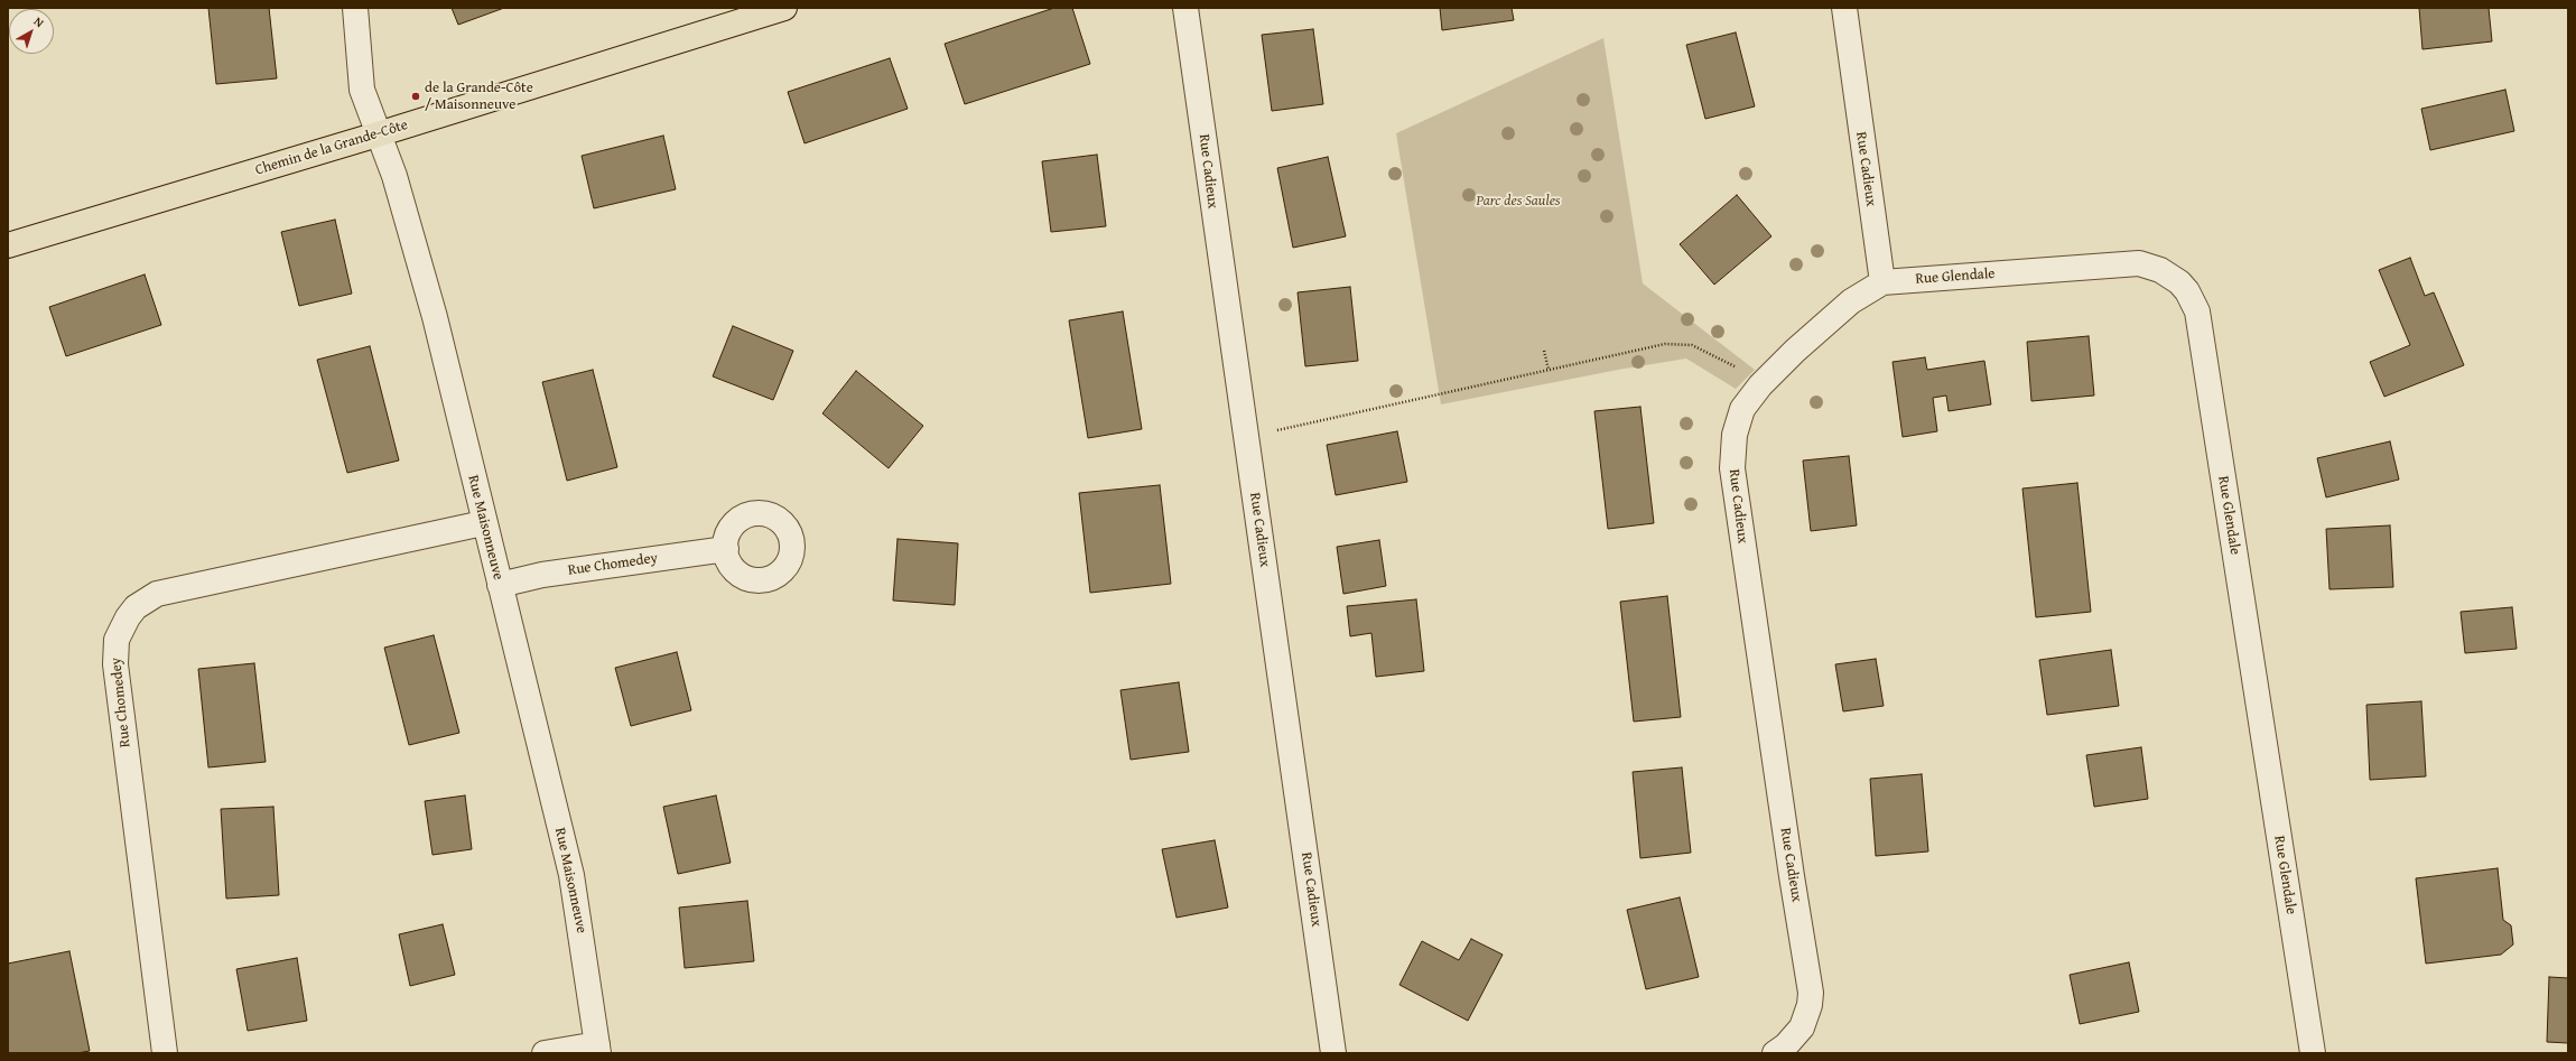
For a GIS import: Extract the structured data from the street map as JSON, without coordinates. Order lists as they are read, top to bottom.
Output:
{
  "streets": {
    "main road": ["Chemin de la Grande-Côte"],
    "street": [
      "Rue Cadieux",
      "Rue Glendale",
      "Rue Maisonneuve",
      "Rue Chomedey"
    ]
  },
  "crossings": [
    ["Chemin de la Grande-Côte", "Rue Maisonneuve"],
    ["Rue Cadieux", "Rue Glendale"],
    ["Rue Maisonneuve", "Rue Chomedey"]
  ],
  "parks": ["Parc des Saules"],
  "places": ["de la Grande-Côte / Maisonneuve"],
  "north": "top right"
}
